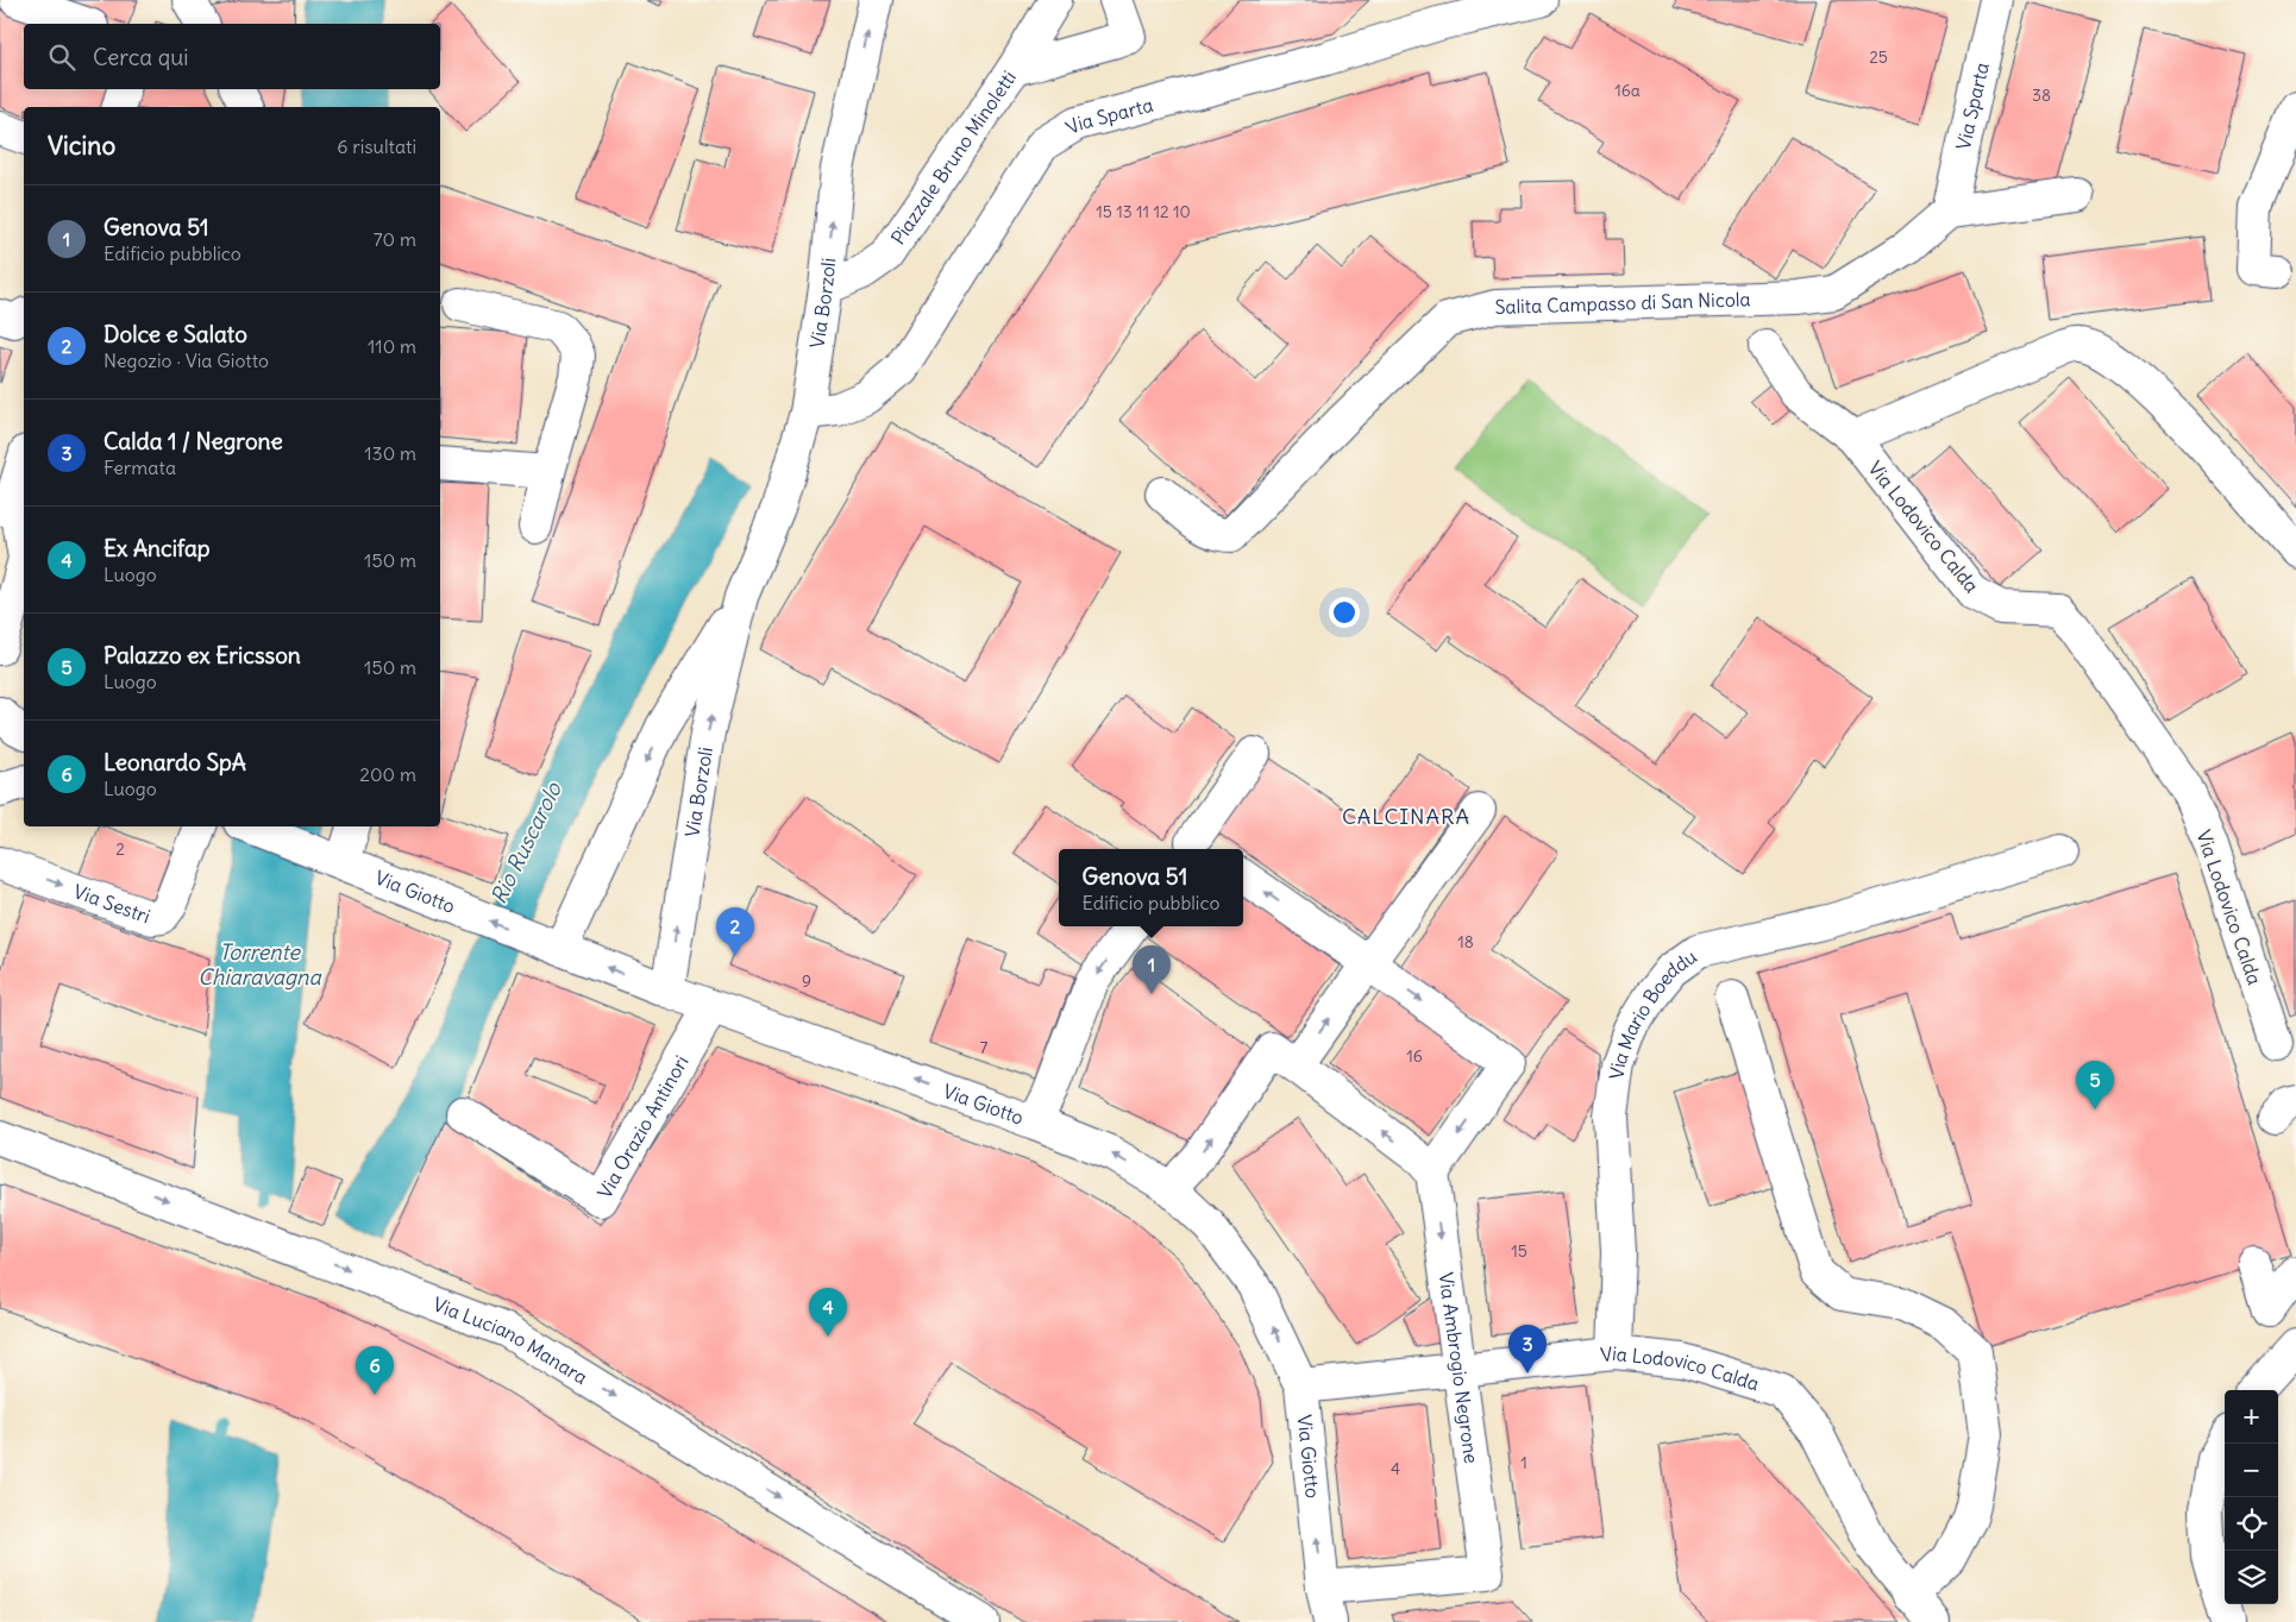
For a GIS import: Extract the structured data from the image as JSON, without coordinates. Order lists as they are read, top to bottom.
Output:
{
  "streets": {
    "street": [
      "Via Sparta",
      "Piazzale Bruno Minoletti",
      "Via Borzoli",
      "Salita Campasso di San Nicola",
      "Via Lodovico Calda",
      "Via Giotto",
      "Via Sestri",
      "Via Mario Boeddu",
      "Via Orazio Antinori",
      "Via Luciano Manara",
      "Via Ambrogio Negrone"
    ]
  },
  "crossings": [
    ["Via Sparta", "Via Borzoli"],
    ["Via Sparta", "Salita Campasso di San Nicola"],
    ["Piazzale Bruno Minoletti", "Via Borzoli"],
    ["Via Borzoli", "Via Giotto"],
    ["Via Lodovico Calda", "Via Giotto"],
    ["Via Lodovico Calda", "Via Mario Boeddu"],
    ["Via Lodovico Calda", "Via Ambrogio Negrone"],
    ["Via Giotto", "Via Orazio Antinori"],
    ["Via Giotto", "Via Ambrogio Negrone"]
  ],
  "one_way": ["Via Giotto", "Via Luciano Manara"],
  "districts": ["CALCINARA"],
  "water": ["Rio Ruscarolo", "Torrente Chiaravagna"],
  "house_numbers": [
    "25",
    "16a",
    "38",
    "15 13 11 12 10",
    "2",
    "18",
    "9",
    "7",
    "16",
    "15",
    "1",
    "4"
  ],
  "page": {
    "search": "Cerca qui",
    "heading": ["Vicino", "6 risultati"],
    "list": [
      {
        "mark": "1",
        "name": "Genova 51",
        "note": "Edificio pubblico",
        "value": "70 m"
      },
      {
        "mark": "2",
        "name": "Dolce e Salato",
        "note": "Negozio · Via Giotto",
        "value": "110 m"
      },
      {
        "mark": "3",
        "name": "Calda 1 / Negrone",
        "note": "Fermata",
        "value": "130 m"
      },
      {
        "mark": "4",
        "name": "Ex Ancifap",
        "note": "Luogo",
        "value": "150 m"
      },
      {
        "mark": "5",
        "name": "Palazzo ex Ericsson",
        "note": "Luogo",
        "value": "150 m"
      },
      {
        "mark": "6",
        "name": "Leonardo SpA",
        "note": "Luogo",
        "value": "200 m"
      }
    ],
    "popup": ["Genova 51", "Edificio pubblico"],
    "pins": [
      "2",
      "1",
      "5",
      "4",
      "3",
      "6"
    ],
    "map_buttons": ["+", "−"]
  }
}
